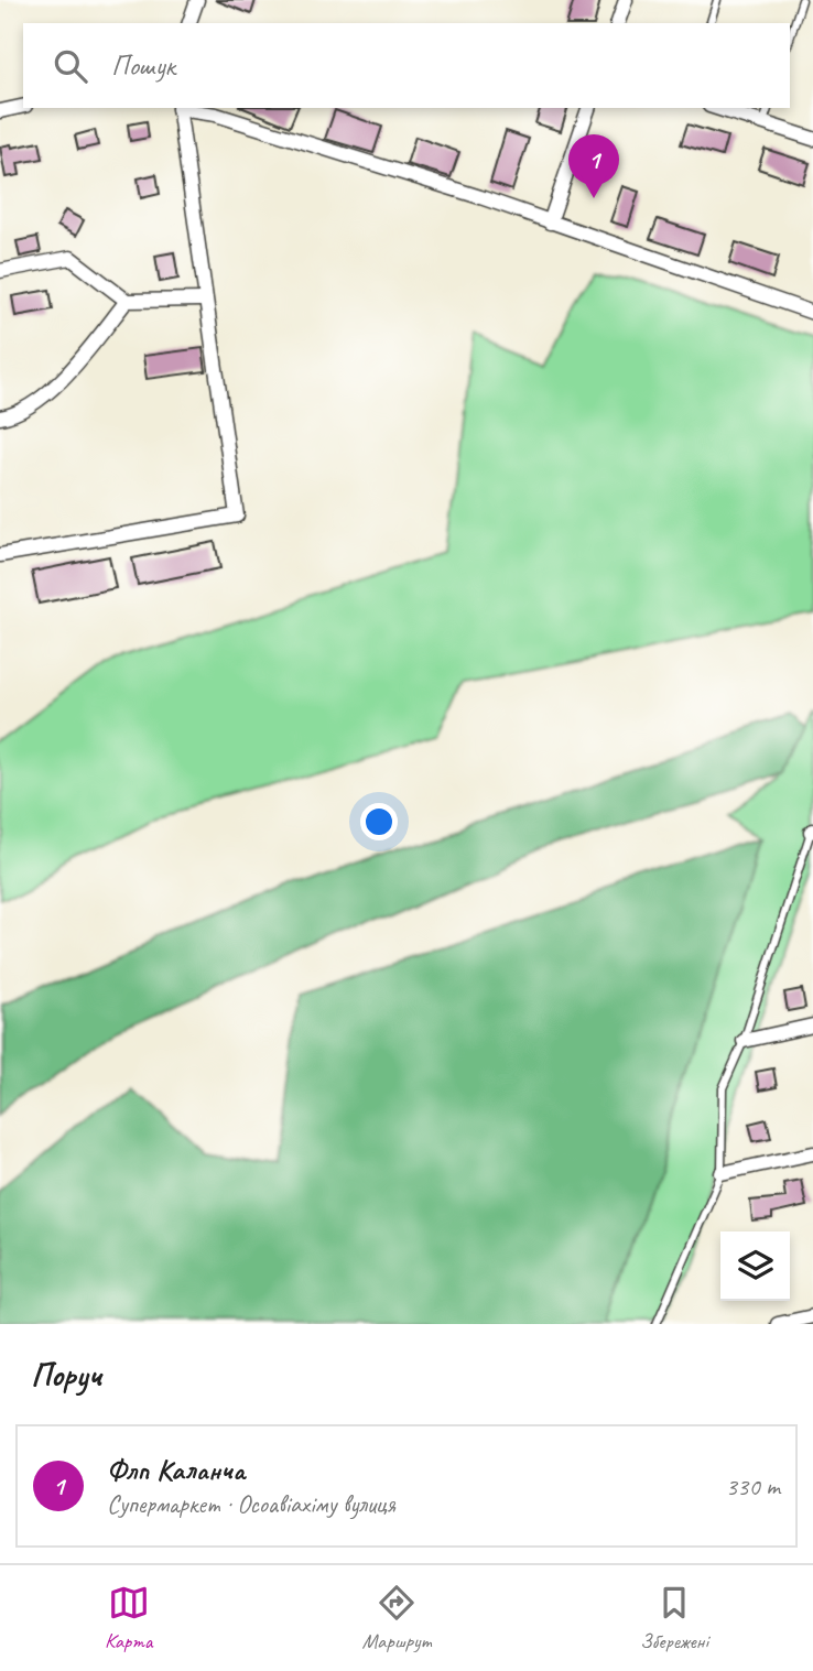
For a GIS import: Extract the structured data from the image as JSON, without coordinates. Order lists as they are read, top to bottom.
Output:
{
  "page": {
    "search": "Пошук",
    "pins": "1",
    "heading": "Поруч",
    "list": [
      {
        "mark": "1",
        "name": "Флп Каланча",
        "note": "Супермаркет · Осоавіахіму вулиця",
        "value": "330 m"
      }
    ],
    "nav": ["Карта", "Маршрут", "Збережені"]
  }
}
